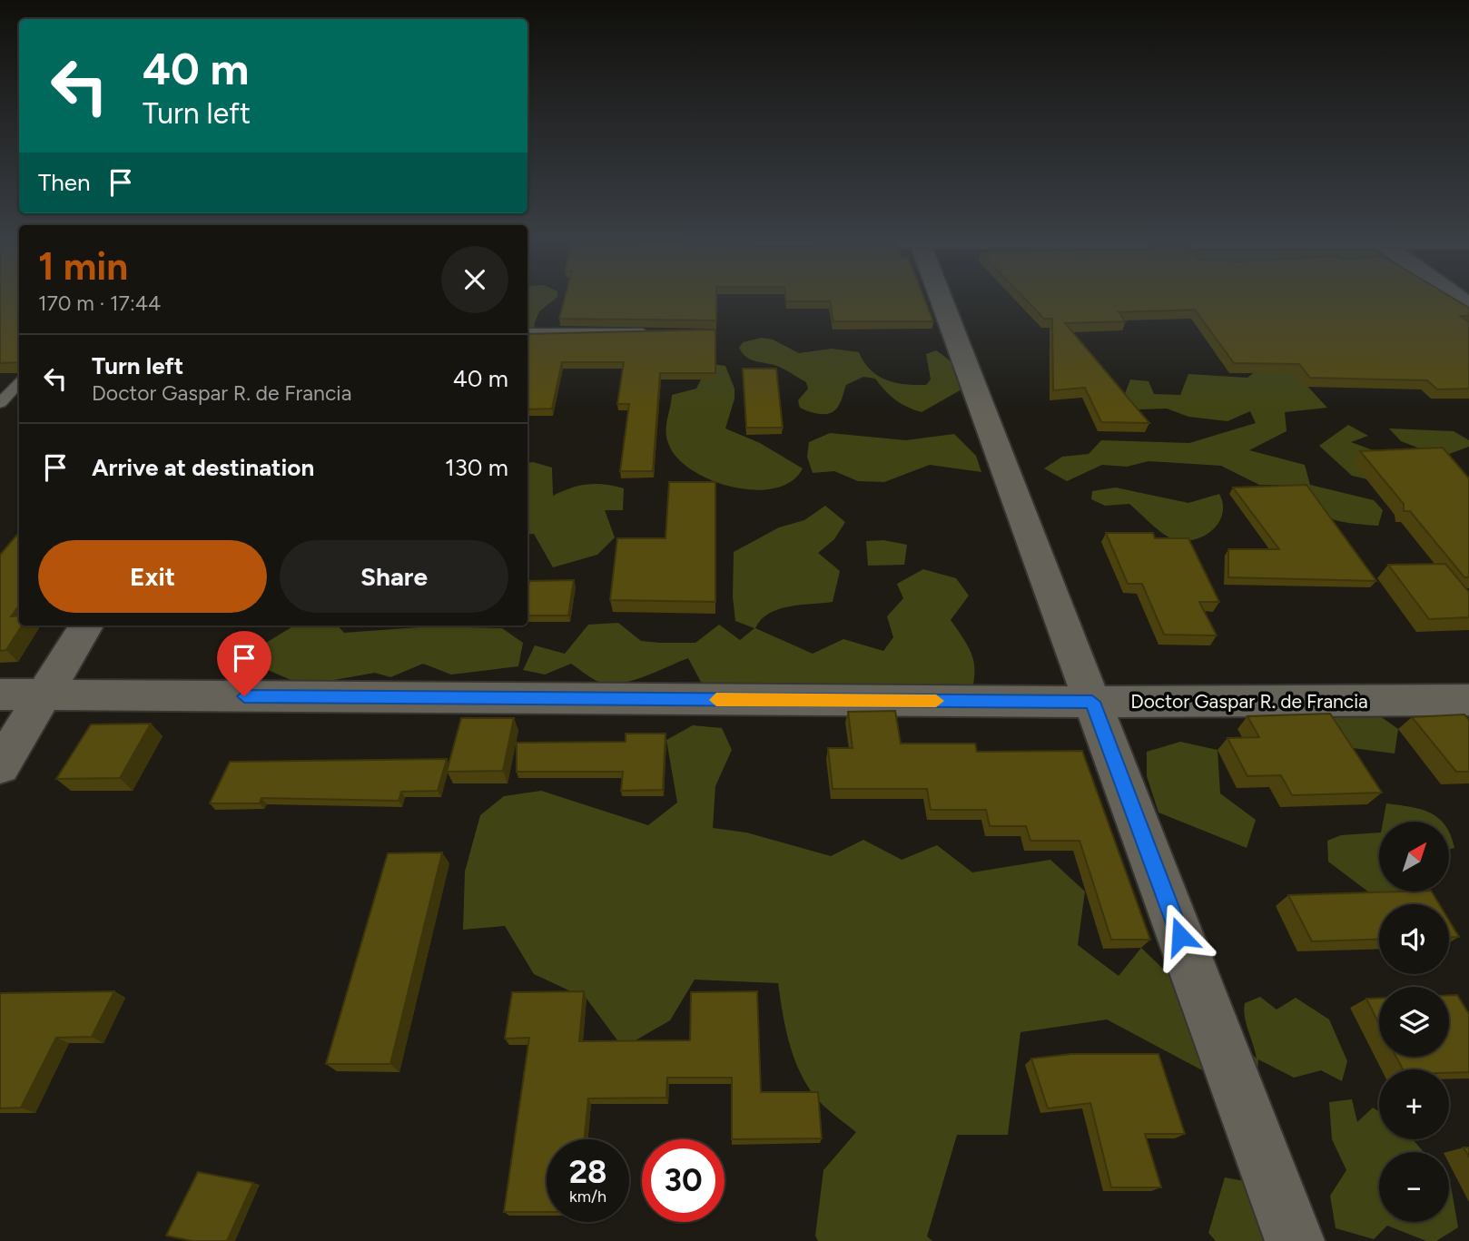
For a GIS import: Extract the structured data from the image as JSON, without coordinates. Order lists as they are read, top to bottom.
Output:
{
  "streets": {
    "street": ["Doctor Gaspar R. de Francia"]
  },
  "north": "top right",
  "page": {
    "turn": ["40 m", "Turn left"],
    "then": "Then",
    "heading": ["1 min", "170 m · 17:44"],
    "list": [
      {
        "name": "Turn left",
        "note": "Doctor Gaspar R. de Francia",
        "value": "40 m"
      },
      {
        "name": "Arrive at destination",
        "value": "130 m"
      }
    ],
    "buttons": ["Exit", "Share"],
    "map_buttons": ["+", "−"],
    "speed": "28 km/h",
    "limit": "30"
  }
}
